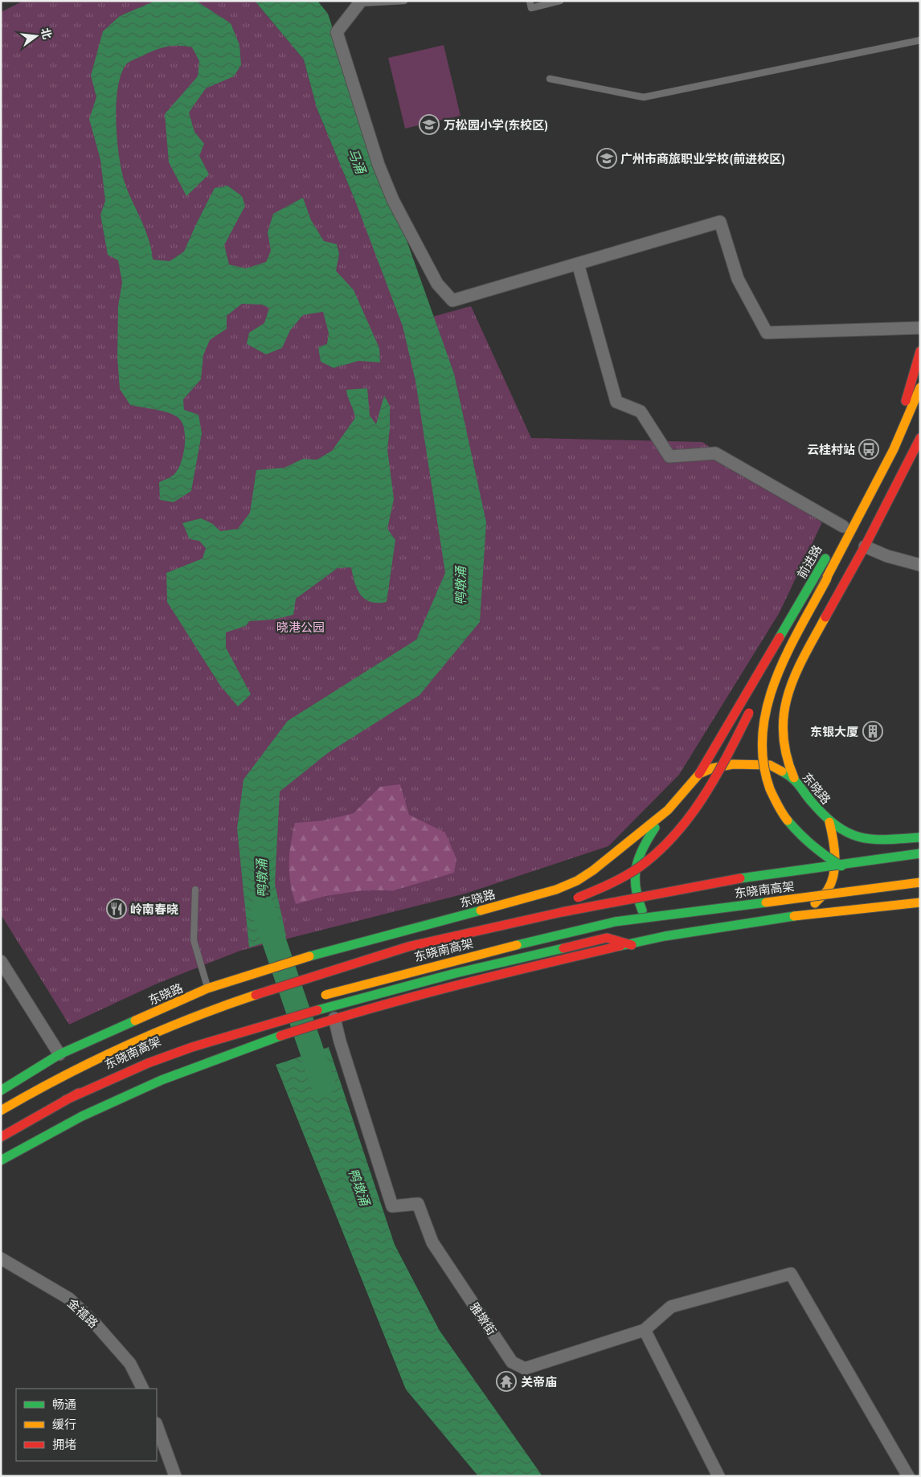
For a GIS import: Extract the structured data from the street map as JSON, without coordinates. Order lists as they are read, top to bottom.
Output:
{
  "streets": {
    "main road": ["前进路", "东晓路", "东晓南高架"],
    "street": ["金禧路", "雅墩街"]
  },
  "crossings": [
    ["前进路", "东晓路"]
  ],
  "water": ["马涌", "鸭墩涌"],
  "parks": ["晓港公园"],
  "places": {
    "school or university": ["万松园小学(东校区)", "广州市商旅职业学校(前进校区)"],
    "bus stop": ["云桂村站"],
    "building": ["东银大厦"],
    "restaurant": ["岭南春晓"],
    "temple": ["关帝庙"]
  },
  "legend": ["畅通", "缓行", "拥堵"],
  "north": "right"
}
